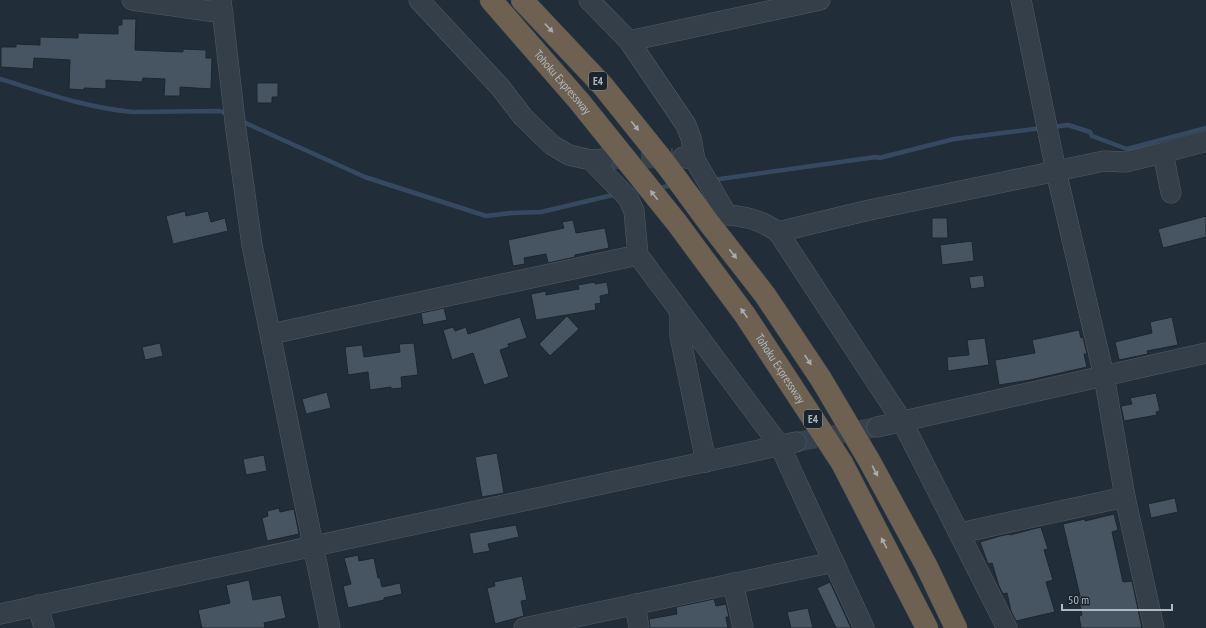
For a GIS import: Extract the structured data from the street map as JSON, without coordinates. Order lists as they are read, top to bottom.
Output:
{
  "streets": {
    "highway": ["E4", "Tohoku Expressway"]
  },
  "crossings": [
    ["E4", "Tohoku Expressway"]
  ],
  "scale_bar": "50 m"
}
